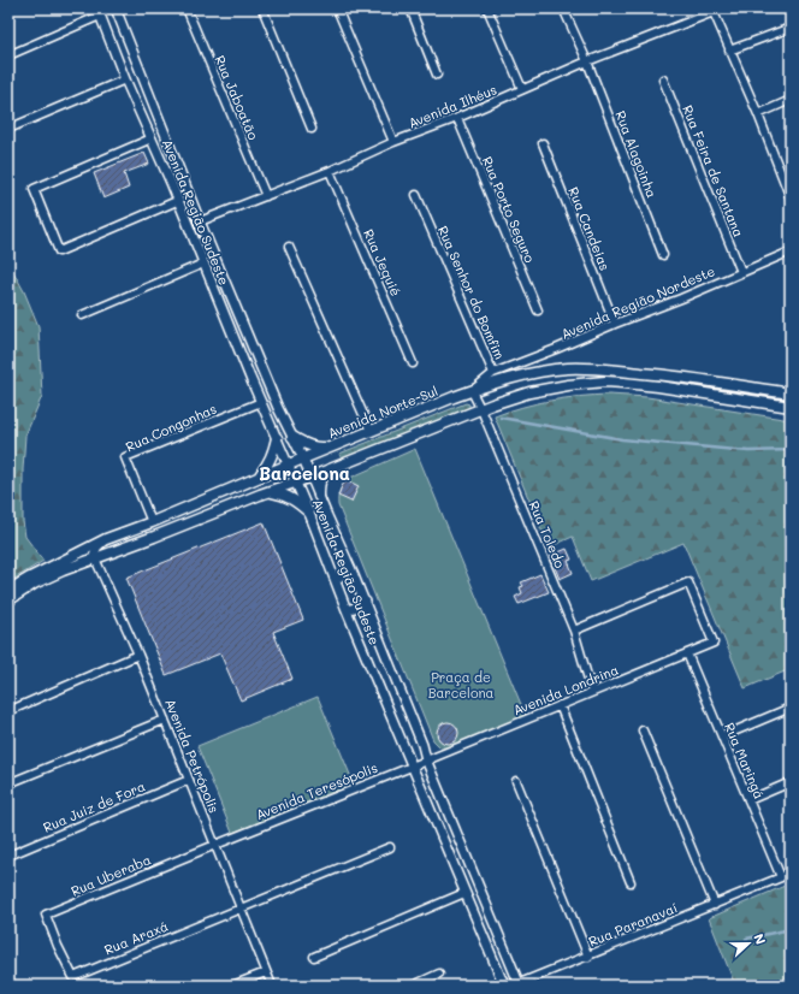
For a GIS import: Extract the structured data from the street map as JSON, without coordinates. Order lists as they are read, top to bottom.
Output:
{
  "streets": {
    "main road": ["Avenida Norte-Sul"],
    "street": [
      "Rua Jaboatão",
      "Avenida Ilhéus",
      "Rua Alagoinha",
      "Rua Feira de Santana",
      "Rua Porto Seguro",
      "Avenida Região Sudeste",
      "Rua Candeias",
      "Rua Jequié",
      "Rua Senhor do Bomfim",
      "Avenida Região Nordeste",
      "Rua Congonhas",
      "Rua Toledo",
      "Avenida Londrina",
      "Avenida Petrópolis",
      "Rua Maringá",
      "Avenida Teresópolis",
      "Rua Juiz de Fora",
      "Rua Uberaba",
      "Rua Paranavaí",
      "Rua Araxá"
    ]
  },
  "crossings": [
    ["Rua Jaboatão", "Avenida Ilhéus"],
    ["Avenida Ilhéus", "Rua Alagoinha"],
    ["Avenida Ilhéus", "Rua Porto Seguro"],
    ["Avenida Ilhéus", "Avenida Região Sudeste"],
    ["Avenida Ilhéus", "Rua Jequié"],
    ["Rua Feira de Santana", "Avenida Região Nordeste"],
    ["Avenida Região Sudeste", "Avenida Norte-Sul"],
    ["Avenida Região Sudeste", "Rua Congonhas"],
    ["Avenida Região Sudeste", "Avenida Londrina"],
    ["Avenida Região Sudeste", "Avenida Teresópolis"],
    ["Avenida Região Sudeste", "Rua Paranavaí"],
    ["Rua Candeias", "Avenida Região Nordeste"],
    ["Rua Senhor do Bomfim", "Avenida Região Nordeste"],
    ["Rua Senhor do Bomfim", "Avenida Norte-Sul"],
    ["Rua Senhor do Bomfim", "Rua Toledo"],
    ["Avenida Norte-Sul", "Rua Congonhas"],
    ["Avenida Norte-Sul", "Rua Toledo"],
    ["Rua Toledo", "Avenida Londrina"],
    ["Avenida Londrina", "Rua Maringá"],
    ["Avenida Londrina", "Avenida Teresópolis"],
    ["Avenida Petrópolis", "Avenida Teresópolis"],
    ["Avenida Petrópolis", "Rua Juiz de Fora"],
    ["Avenida Petrópolis", "Rua Uberaba"],
    ["Avenida Petrópolis", "Rua Araxá"],
    ["Rua Maringá", "Rua Paranavaí"],
    ["Avenida Teresópolis", "Rua Uberaba"],
    ["Rua Uberaba", "Rua Araxá"]
  ],
  "districts": ["Barcelona"],
  "parks": ["Praça de Barcelona"],
  "north": "right"
}
